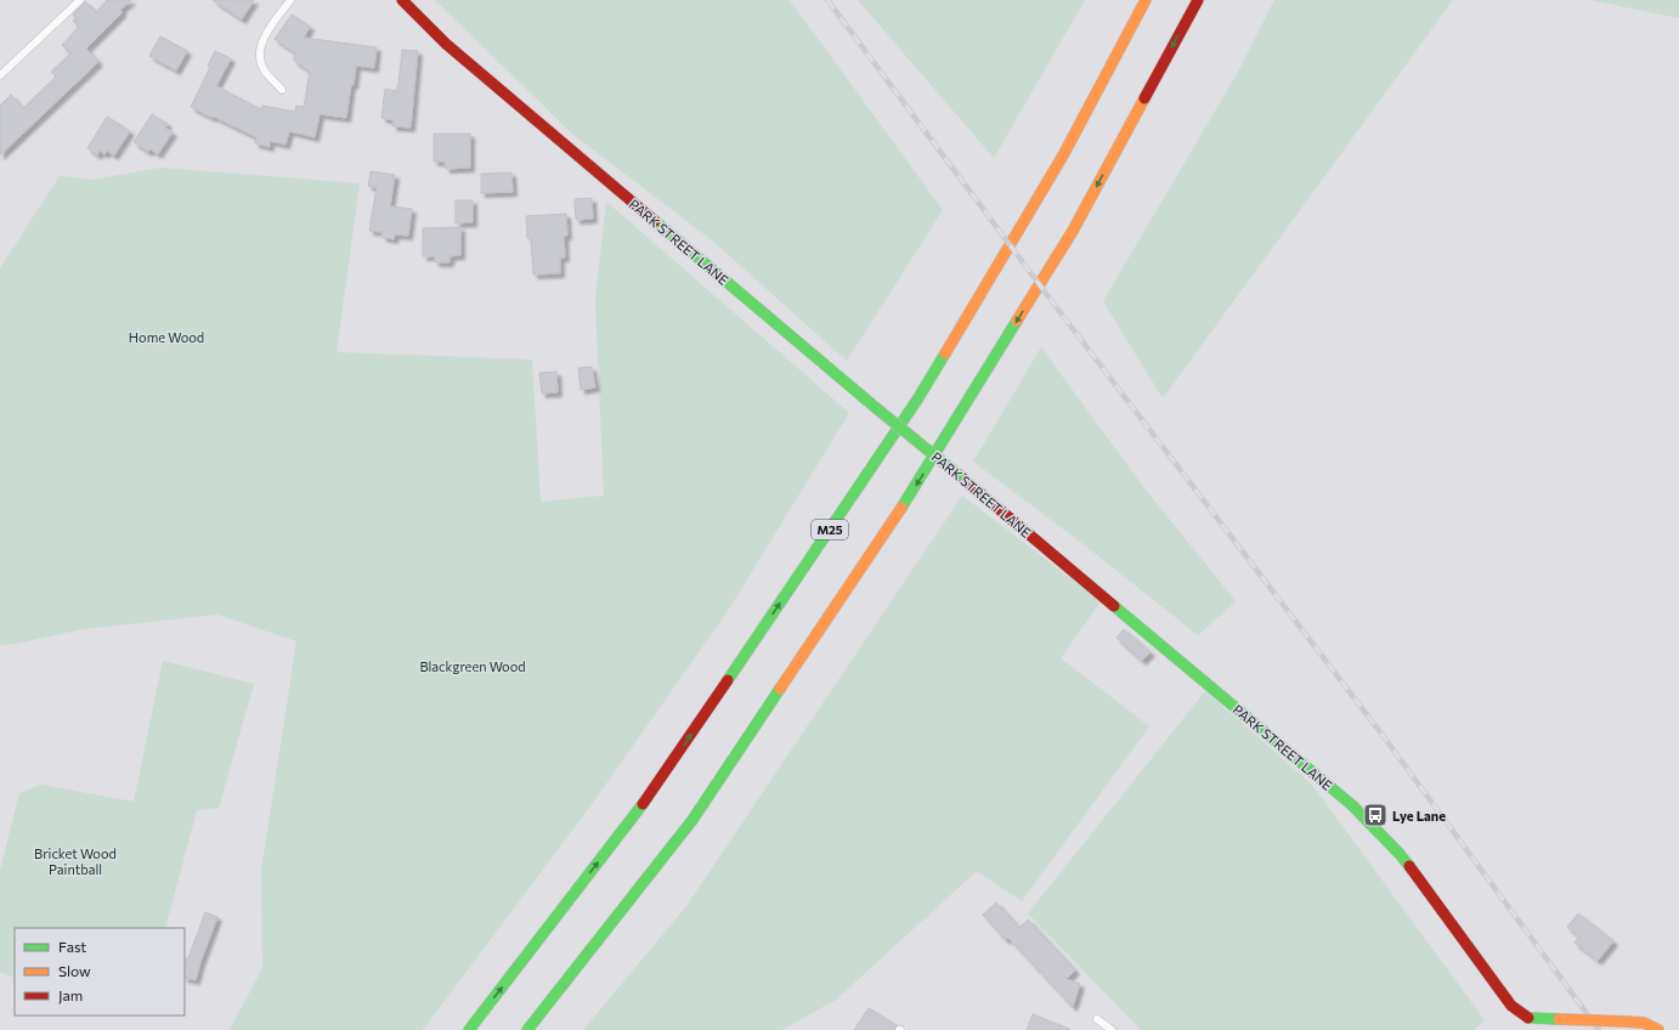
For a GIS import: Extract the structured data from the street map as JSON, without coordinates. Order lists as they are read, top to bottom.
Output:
{
  "streets": {
    "main road": ["PARK STREET LANE", "M25"]
  },
  "parks": ["Home Wood", "Blackgreen Wood", "Bricket Wood Paintball"],
  "places": {
    "bus stop": ["Lye Lane"]
  },
  "legend": ["Fast", "Slow", "Jam"]
}
